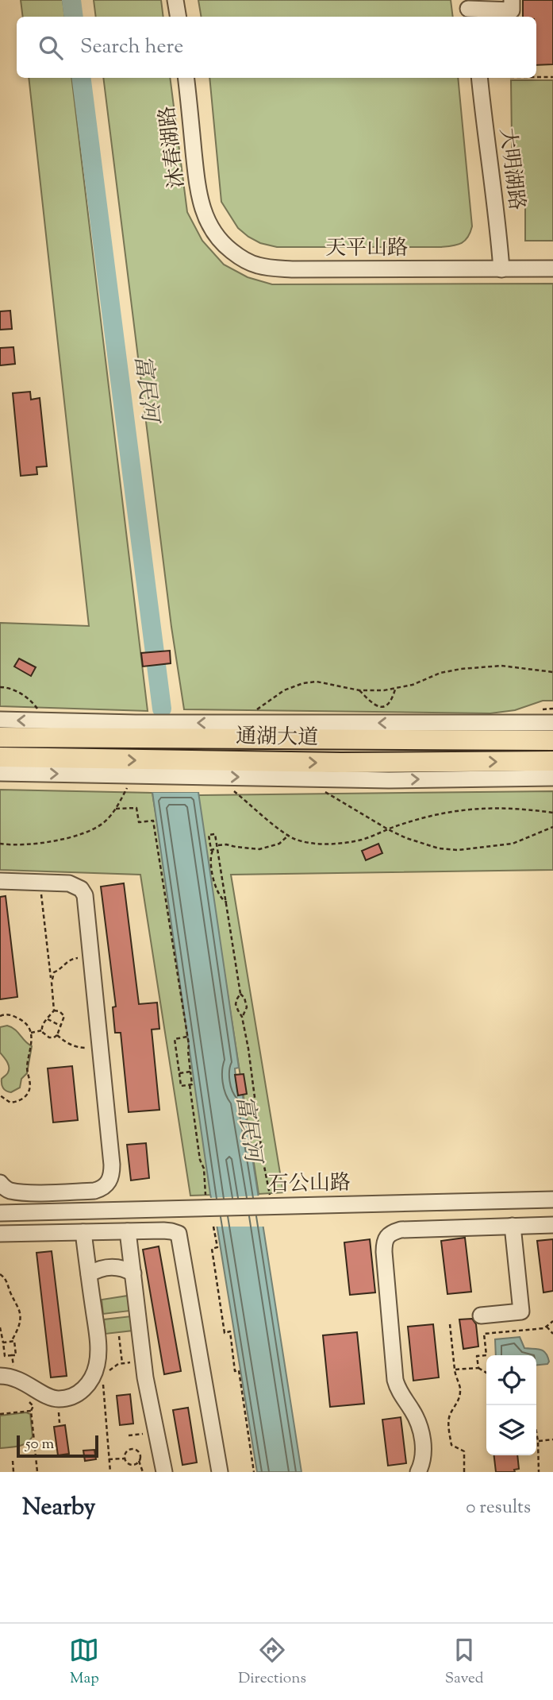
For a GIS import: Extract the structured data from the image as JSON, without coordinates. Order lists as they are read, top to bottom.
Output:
{
  "streets": {
    "main road": ["通湖大道"],
    "street": [
      "沐春湖路",
      "大明湖路",
      "天平山路",
      "石公山路"
    ]
  },
  "crossings": [
    ["沐春湖路", "天平山路"],
    ["大明湖路", "天平山路"]
  ],
  "water": ["富民河"],
  "scale_bar": "50 m",
  "page": {
    "search": "Search here",
    "scale": "50 m",
    "heading": ["Nearby", "0 results"],
    "nav": ["Map", "Directions", "Saved"]
  }
}
